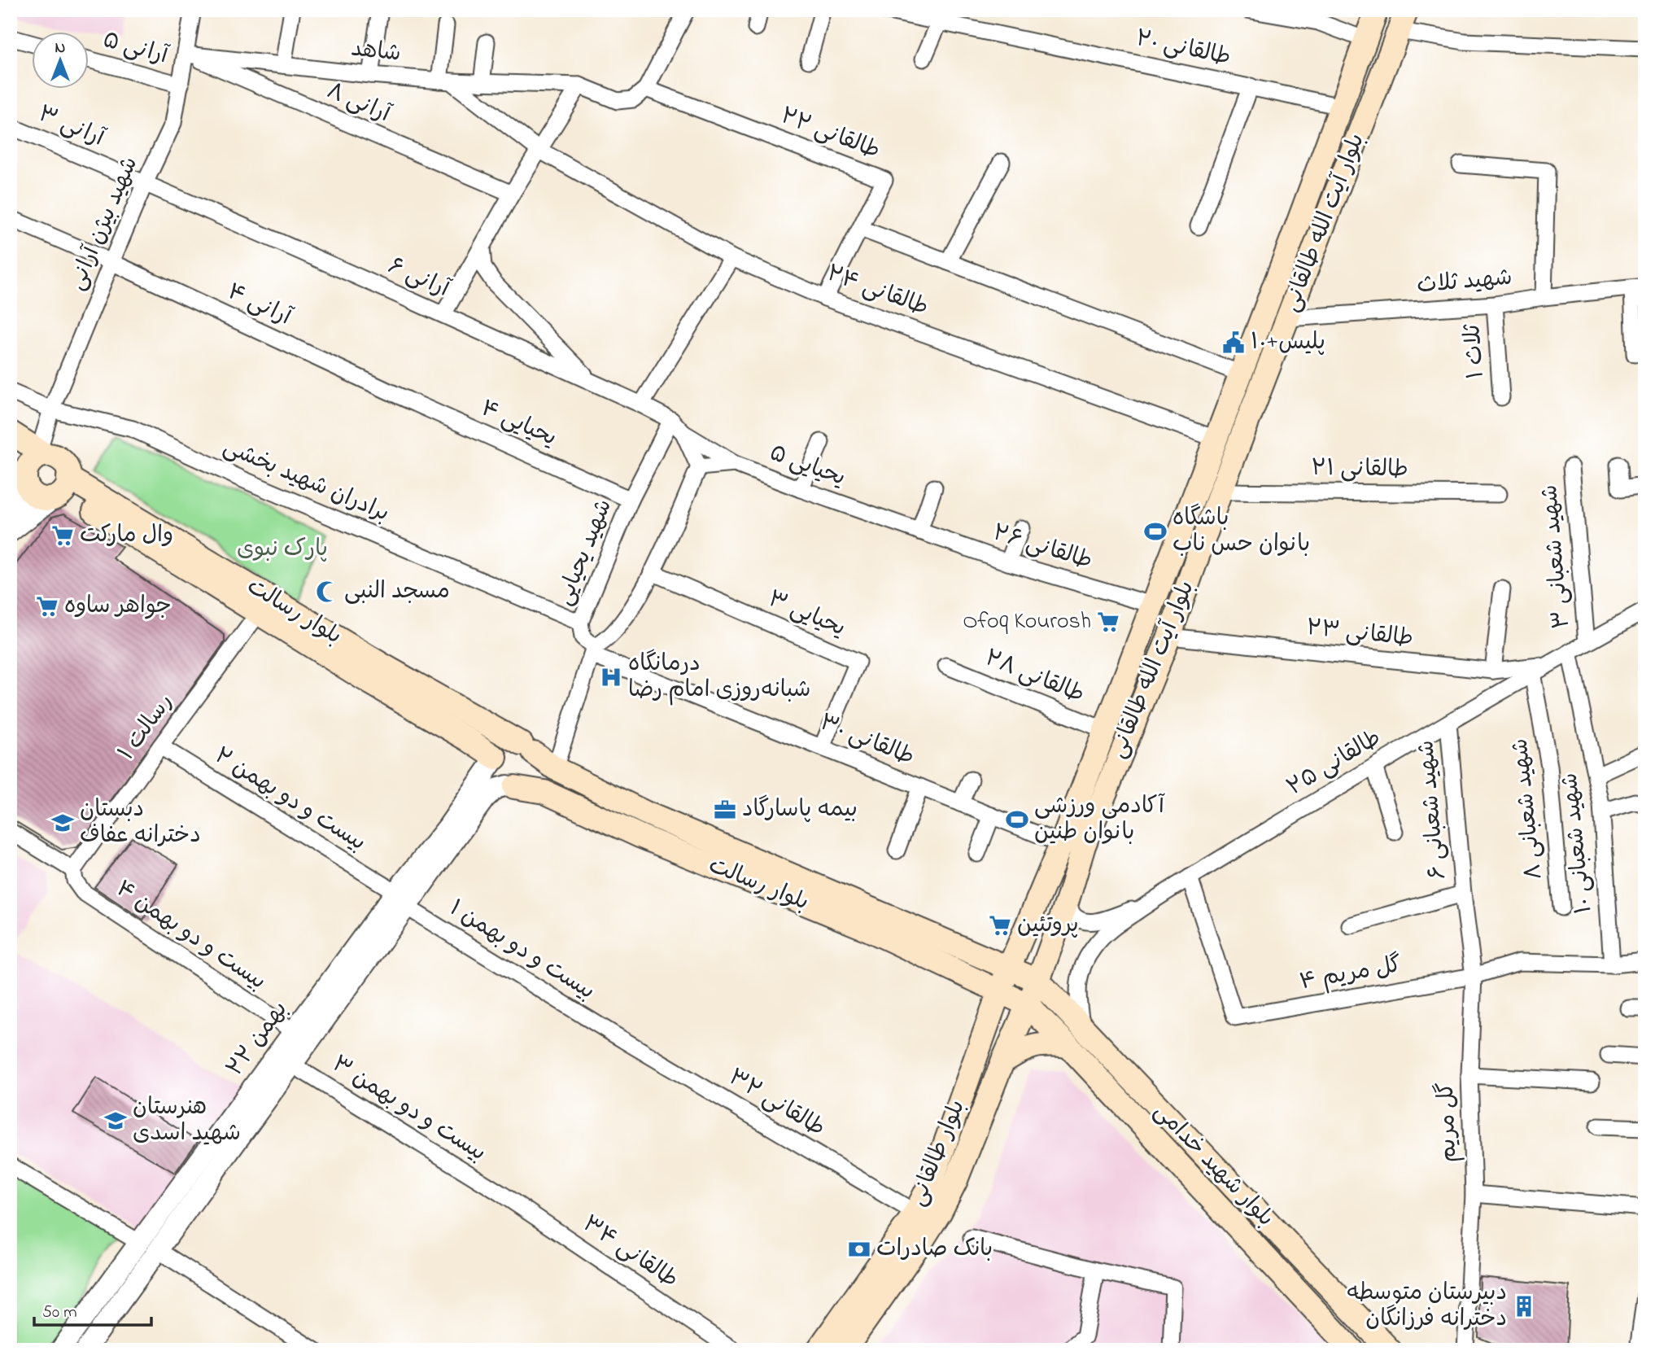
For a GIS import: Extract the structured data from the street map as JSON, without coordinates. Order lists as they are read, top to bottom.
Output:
{
  "streets": {
    "main road": [
      "بلوار آیت الله طالقانی",
      "بلوار رسالت",
      "بلوار طالقانی",
      "بلوار شهید خدامی"
    ],
    "street": [
      "آرانی ۵",
      "طالقانی ۲۰",
      "شاهد",
      "آرانی ۸",
      "آرانی ۳",
      "طالقانی ۲۲",
      "شهید بیژن آرانی",
      "آرانی ۶",
      "شهید ثلاث",
      "طالقانی ۲۴",
      "آرانی ۴",
      "ثلاث ۱",
      "یحیایی ۴",
      "یحیایی ۵",
      "طالقانی ۲۱",
      "برادران شهید بخشی",
      "طالقانی ۲۶",
      "شهید یحیایی",
      "شهید شعبانی ۳",
      "یحیایی ۳",
      "طالقانی ۲۳",
      "طالقانی ۲۸",
      "رسالت ۱",
      "طالقانی ۳۰",
      "طالقانی ۲۵",
      "بیست و دو بهمن ۲",
      "شهید شعبانی ۸",
      "شهید شعبانی ۶",
      "شهید شعبانی ۱۰",
      "بیست و دو بهمن ۴",
      "بیست و دو بهمن ۱",
      "گل مریم ۴",
      "۲۲ بهمن",
      "طالقانی ۳۲",
      "بیست و دو بهمن ۳",
      "گل مریم",
      "طالقانی ۳۴"
    ]
  },
  "crossings": [
    ["آرانی ۵", "شهید بیژن آرانی"],
    ["طالقانی ۲۰", "بلوار آیت الله طالقانی"],
    ["شاهد", "آرانی ۸"],
    ["شاهد", "شهید بیژن آرانی"],
    ["آرانی ۸", "شهید بیژن آرانی"],
    ["آرانی ۳", "شهید بیژن آرانی"],
    ["آرانی ۳", "آرانی ۶"],
    ["بلوار آیت الله طالقانی", "شهید ثلاث"],
    ["بلوار آیت الله طالقانی", "طالقانی ۲۴"],
    ["بلوار آیت الله طالقانی", "طالقانی ۲۱"],
    ["بلوار آیت الله طالقانی", "طالقانی ۲۶"],
    ["بلوار آیت الله طالقانی", "بلوار رسالت"],
    ["بلوار آیت الله طالقانی", "طالقانی ۲۳"],
    ["بلوار آیت الله طالقانی", "طالقانی ۲۸"],
    ["بلوار آیت الله طالقانی", "طالقانی ۳۰"],
    ["بلوار آیت الله طالقانی", "بلوار طالقانی"],
    ["بلوار آیت الله طالقانی", "بلوار شهید خدامی"],
    ["شهید بیژن آرانی", "آرانی ۶"],
    ["شهید بیژن آرانی", "آرانی ۴"],
    ["شهید بیژن آرانی", "برادران شهید بخشی"],
    ["شهید بیژن آرانی", "بلوار رسالت"],
    ["آرانی ۶", "یحیایی ۵"],
    ["آرانی ۶", "شهید یحیایی"],
    ["شهید ثلاث", "ثلاث ۱"],
    ["آرانی ۴", "یحیایی ۴"],
    ["یحیایی ۴", "شهید یحیایی"],
    ["یحیایی ۵", "طالقانی ۲۶"],
    ["برادران شهید بخشی", "شهید یحیایی"],
    ["شهید یحیایی", "طالقانی ۳۰"],
    ["شهید شعبانی ۳", "طالقانی ۲۵"],
    ["بلوار رسالت", "رسالت ۱"],
    ["بلوار رسالت", "۲۲ بهمن"],
    ["بلوار رسالت", "بلوار طالقانی"],
    ["بلوار رسالت", "بلوار شهید خدامی"],
    ["یحیایی ۳", "طالقانی ۳۰"],
    ["طالقانی ۲۳", "طالقانی ۲۵"],
    ["رسالت ۱", "بیست و دو بهمن ۲"],
    ["رسالت ۱", "بیست و دو بهمن ۴"],
    ["طالقانی ۲۵", "شهید شعبانی ۸"],
    ["طالقانی ۲۵", "شهید شعبانی ۶"],
    ["طالقانی ۲۵", "شهید شعبانی ۱۰"],
    ["طالقانی ۲۵", "گل مریم ۴"],
    ["بیست و دو بهمن ۲", "بیست و دو بهمن ۱"],
    ["بیست و دو بهمن ۲", "۲۲ بهمن"],
    ["شهید شعبانی ۶", "گل مریم"],
    ["شهید شعبانی ۱۰", "گل مریم ۴"],
    ["بیست و دو بهمن ۴", "۲۲ بهمن"],
    ["بیست و دو بهمن ۱", "۲۲ بهمن"],
    ["بیست و دو بهمن ۱", "طالقانی ۳۲"],
    ["گل مریم ۴", "گل مریم"],
    ["۲۲ بهمن", "بیست و دو بهمن ۳"],
    ["طالقانی ۳۲", "بلوار طالقانی"],
    ["بیست و دو بهمن ۳", "طالقانی ۳۴"],
    ["بلوار طالقانی", "بلوار شهید خدامی"]
  ],
  "parks": ["پارک نبوی"],
  "places": {
    "public building": ["پلیس+۱۰"],
    "sports": ["باشگاه بانوان حس ناب", "آکادمی ورزشی بانوان طنین"],
    "supermarket": [
      "وال مارکت",
      "جواهر ساوه",
      "Ofoq Kourosh",
      "پروتئین"
    ],
    "mosque": ["مسجد النبی"],
    "hospital": ["درمانگاه شبانه‌روزی امام رضا"],
    "office": ["بیمه پاسارگاد"],
    "school or university": ["دبستان دخترانه عفاف", "هنرستان شهید اسدی"],
    "bank": ["بانک صادرات"],
    "building": ["دبیرستان متوسطه دخترانه فرزانگان"]
  },
  "scale_bar": "50 m",
  "north": "top"
}
